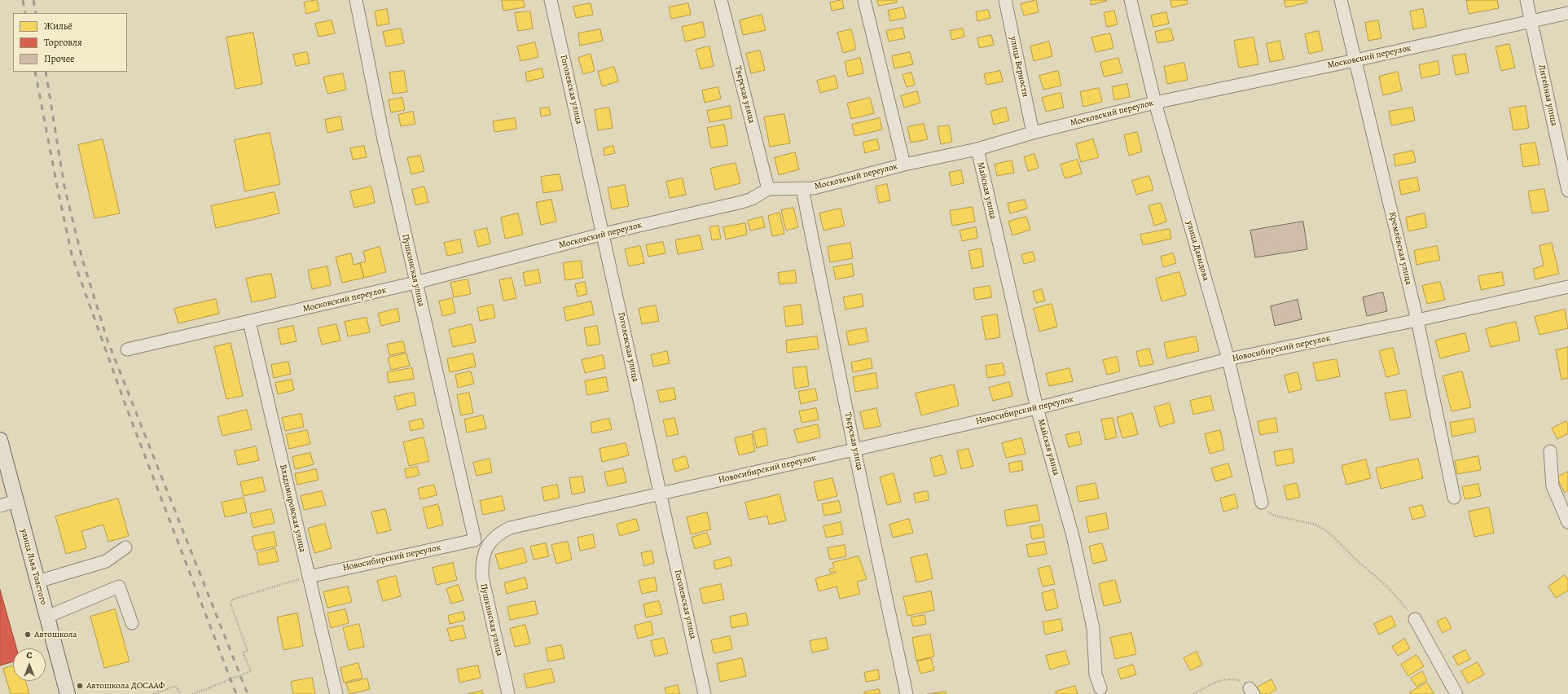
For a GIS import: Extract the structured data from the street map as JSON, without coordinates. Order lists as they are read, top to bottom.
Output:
{
  "streets": {
    "main road": ["улица Льва Толстого"],
    "street": [
      "Московский переулок",
      "улица Верности",
      "Гоголевская улица",
      "Тверская улица",
      "Литейная улица",
      "Майская улица",
      "Кремлёвская улица",
      "улица Давыдова",
      "Пушкинская улица",
      "Новосибирский переулок",
      "Владимировская улица"
    ]
  },
  "crossings": [
    ["Московский переулок", "улица Верности"],
    ["Московский переулок", "Гоголевская улица"],
    ["Московский переулок", "Тверская улица"],
    ["Московский переулок", "Литейная улица"],
    ["Московский переулок", "Майская улица"],
    ["Московский переулок", "Кремлёвская улица"],
    ["Московский переулок", "улица Давыдова"],
    ["Московский переулок", "Пушкинская улица"],
    ["Московский переулок", "Владимировская улица"],
    ["Гоголевская улица", "Новосибирский переулок"],
    ["Тверская улица", "Новосибирский переулок"],
    ["Майская улица", "Новосибирский переулок"],
    ["Кремлёвская улица", "Новосибирский переулок"],
    ["улица Давыдова", "Новосибирский переулок"],
    ["Пушкинская улица", "Новосибирский переулок"],
    ["Новосибирский переулок", "Владимировская улица"]
  ],
  "places": ["Автошкола", "Автошкола ДОСААФ"],
  "legend": ["Жильё", "Торговля", "Прочее"],
  "north": "top"
}
